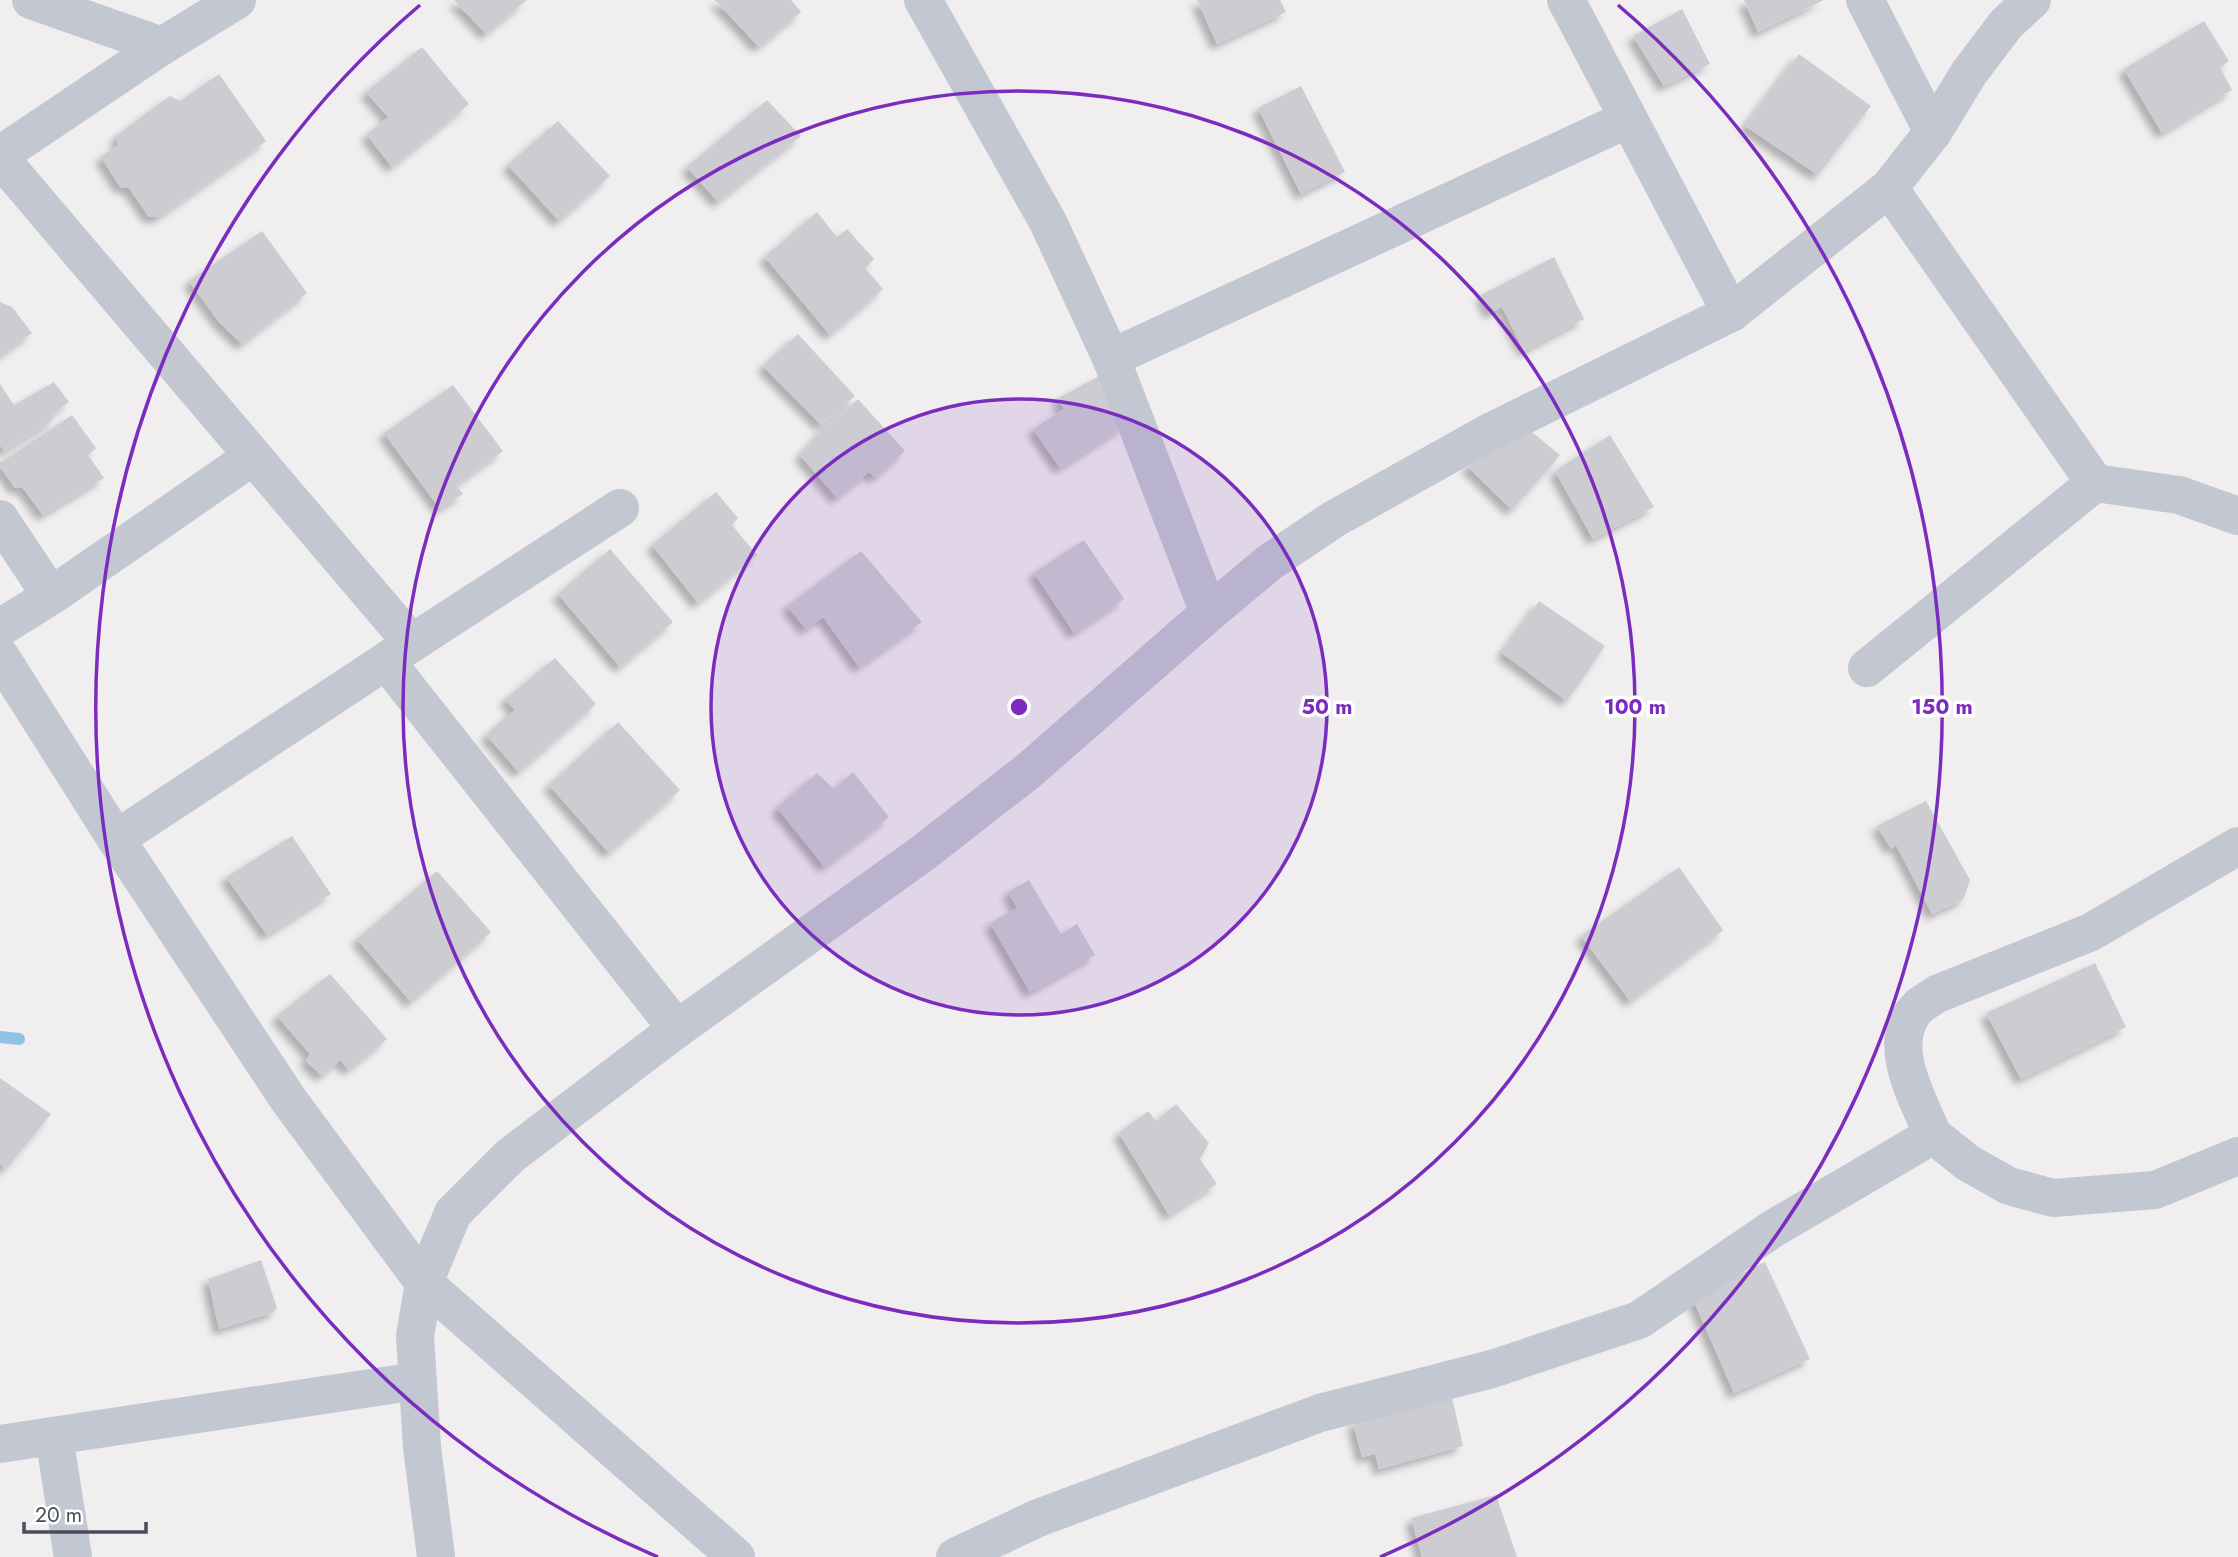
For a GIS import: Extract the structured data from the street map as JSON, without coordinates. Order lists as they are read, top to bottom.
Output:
{
  "scale_bar": "20 m",
  "rings": ["50 m", "100 m", "150 m"]
}
